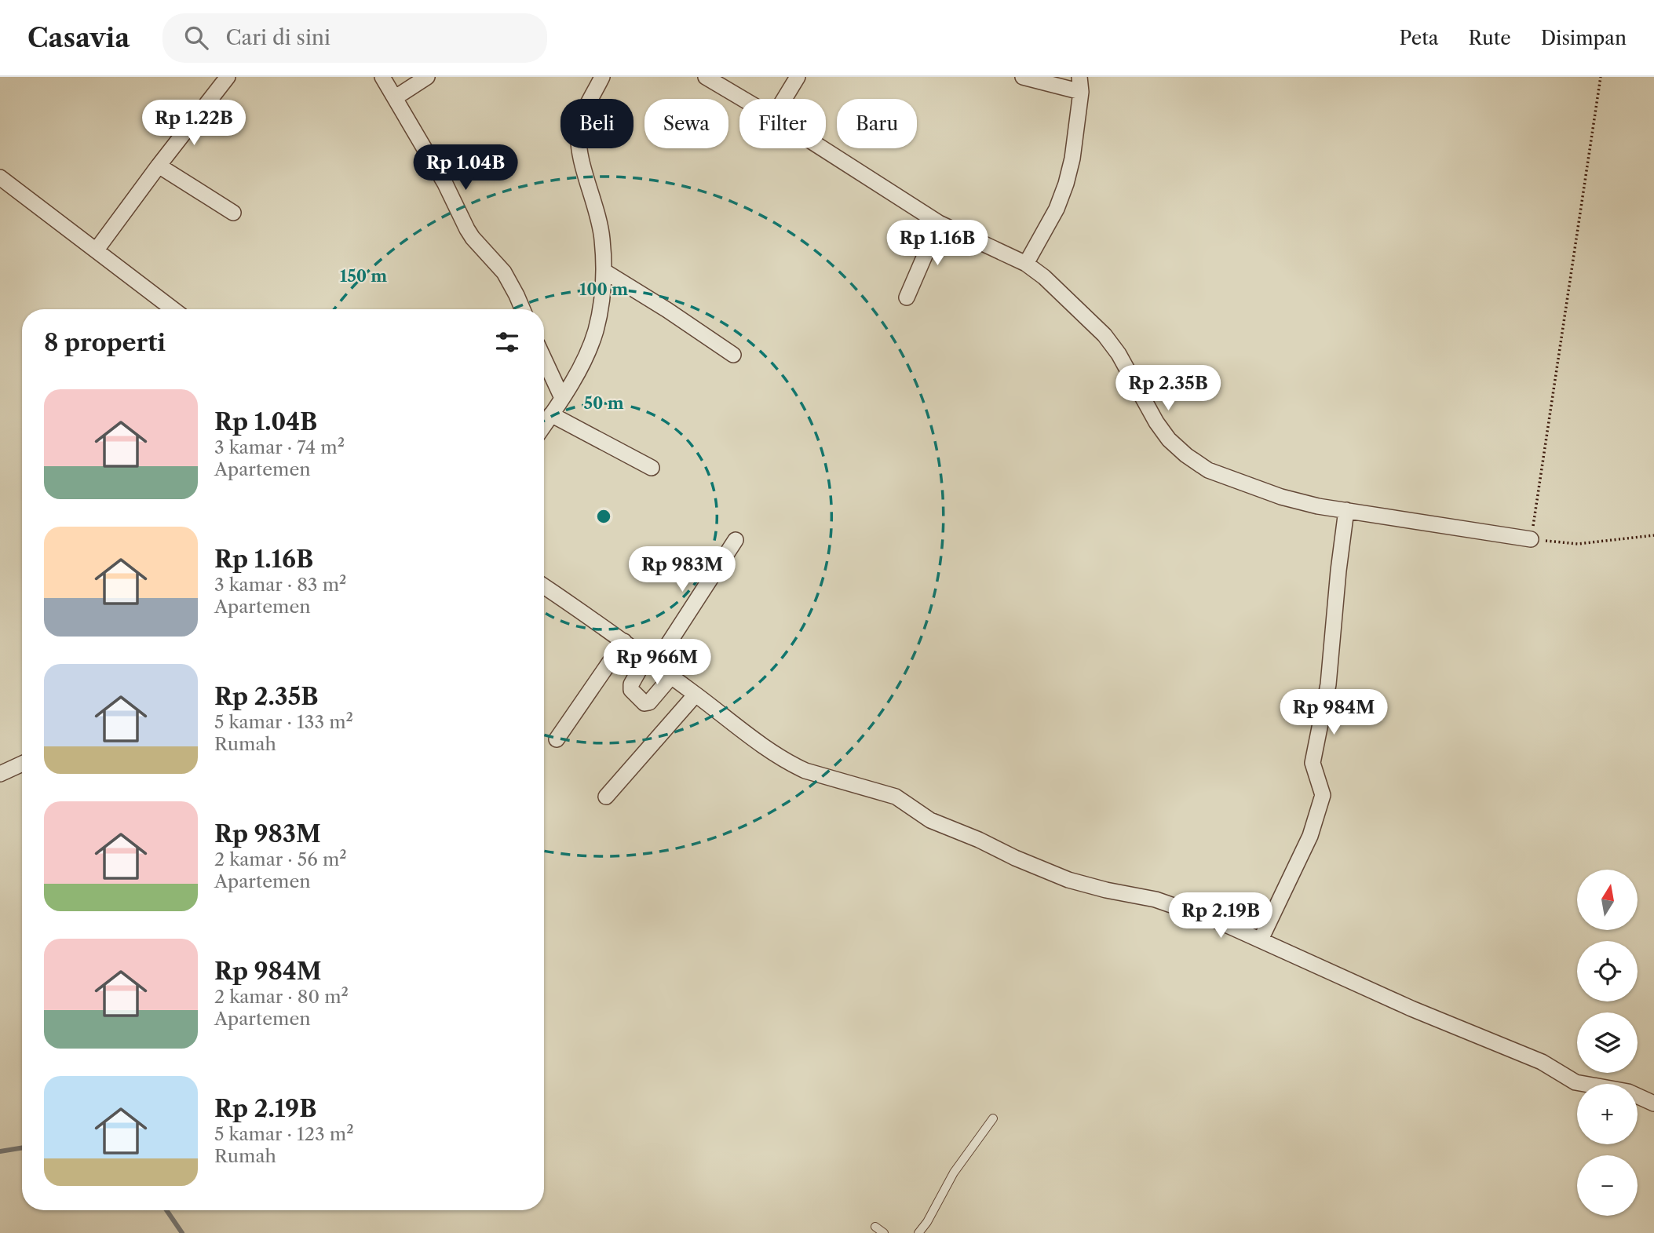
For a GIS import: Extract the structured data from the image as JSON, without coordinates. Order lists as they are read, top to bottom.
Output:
{
  "north": "top",
  "page": {
    "header": "Casavia",
    "search": "Cari di sini",
    "nav": ["Peta", "Rute", "Disimpan"],
    "chip": [
      "Beli",
      "Sewa",
      "Filter",
      "Baru"
    ],
    "price": [
      "Rp 1.22B",
      "Rp 1.04B",
      "Rp 1.16B",
      "Rp 2.35B",
      "Rp 983M",
      "Rp 966M",
      "Rp 984M",
      "Rp 2.19B"
    ],
    "heading": "8 properti",
    "list": [
      {
        "name": "Rp 1.04B",
        "note": "3 kamar · 74 m² · Apartemen"
      },
      {
        "name": "Rp 1.16B",
        "note": "3 kamar · 83 m² · Apartemen"
      },
      {
        "name": "Rp 2.35B",
        "note": "5 kamar · 133 m² · Rumah"
      },
      {
        "name": "Rp 983M",
        "note": "2 kamar · 56 m² · Apartemen"
      },
      {
        "name": "Rp 984M",
        "note": "2 kamar · 80 m² · Apartemen"
      },
      {
        "name": "Rp 2.19B",
        "note": "5 kamar · 123 m² · Rumah"
      }
    ],
    "map_buttons": ["+", "−"]
  },
  "rings": ["150 m", "100 m", "50 m"]
}
